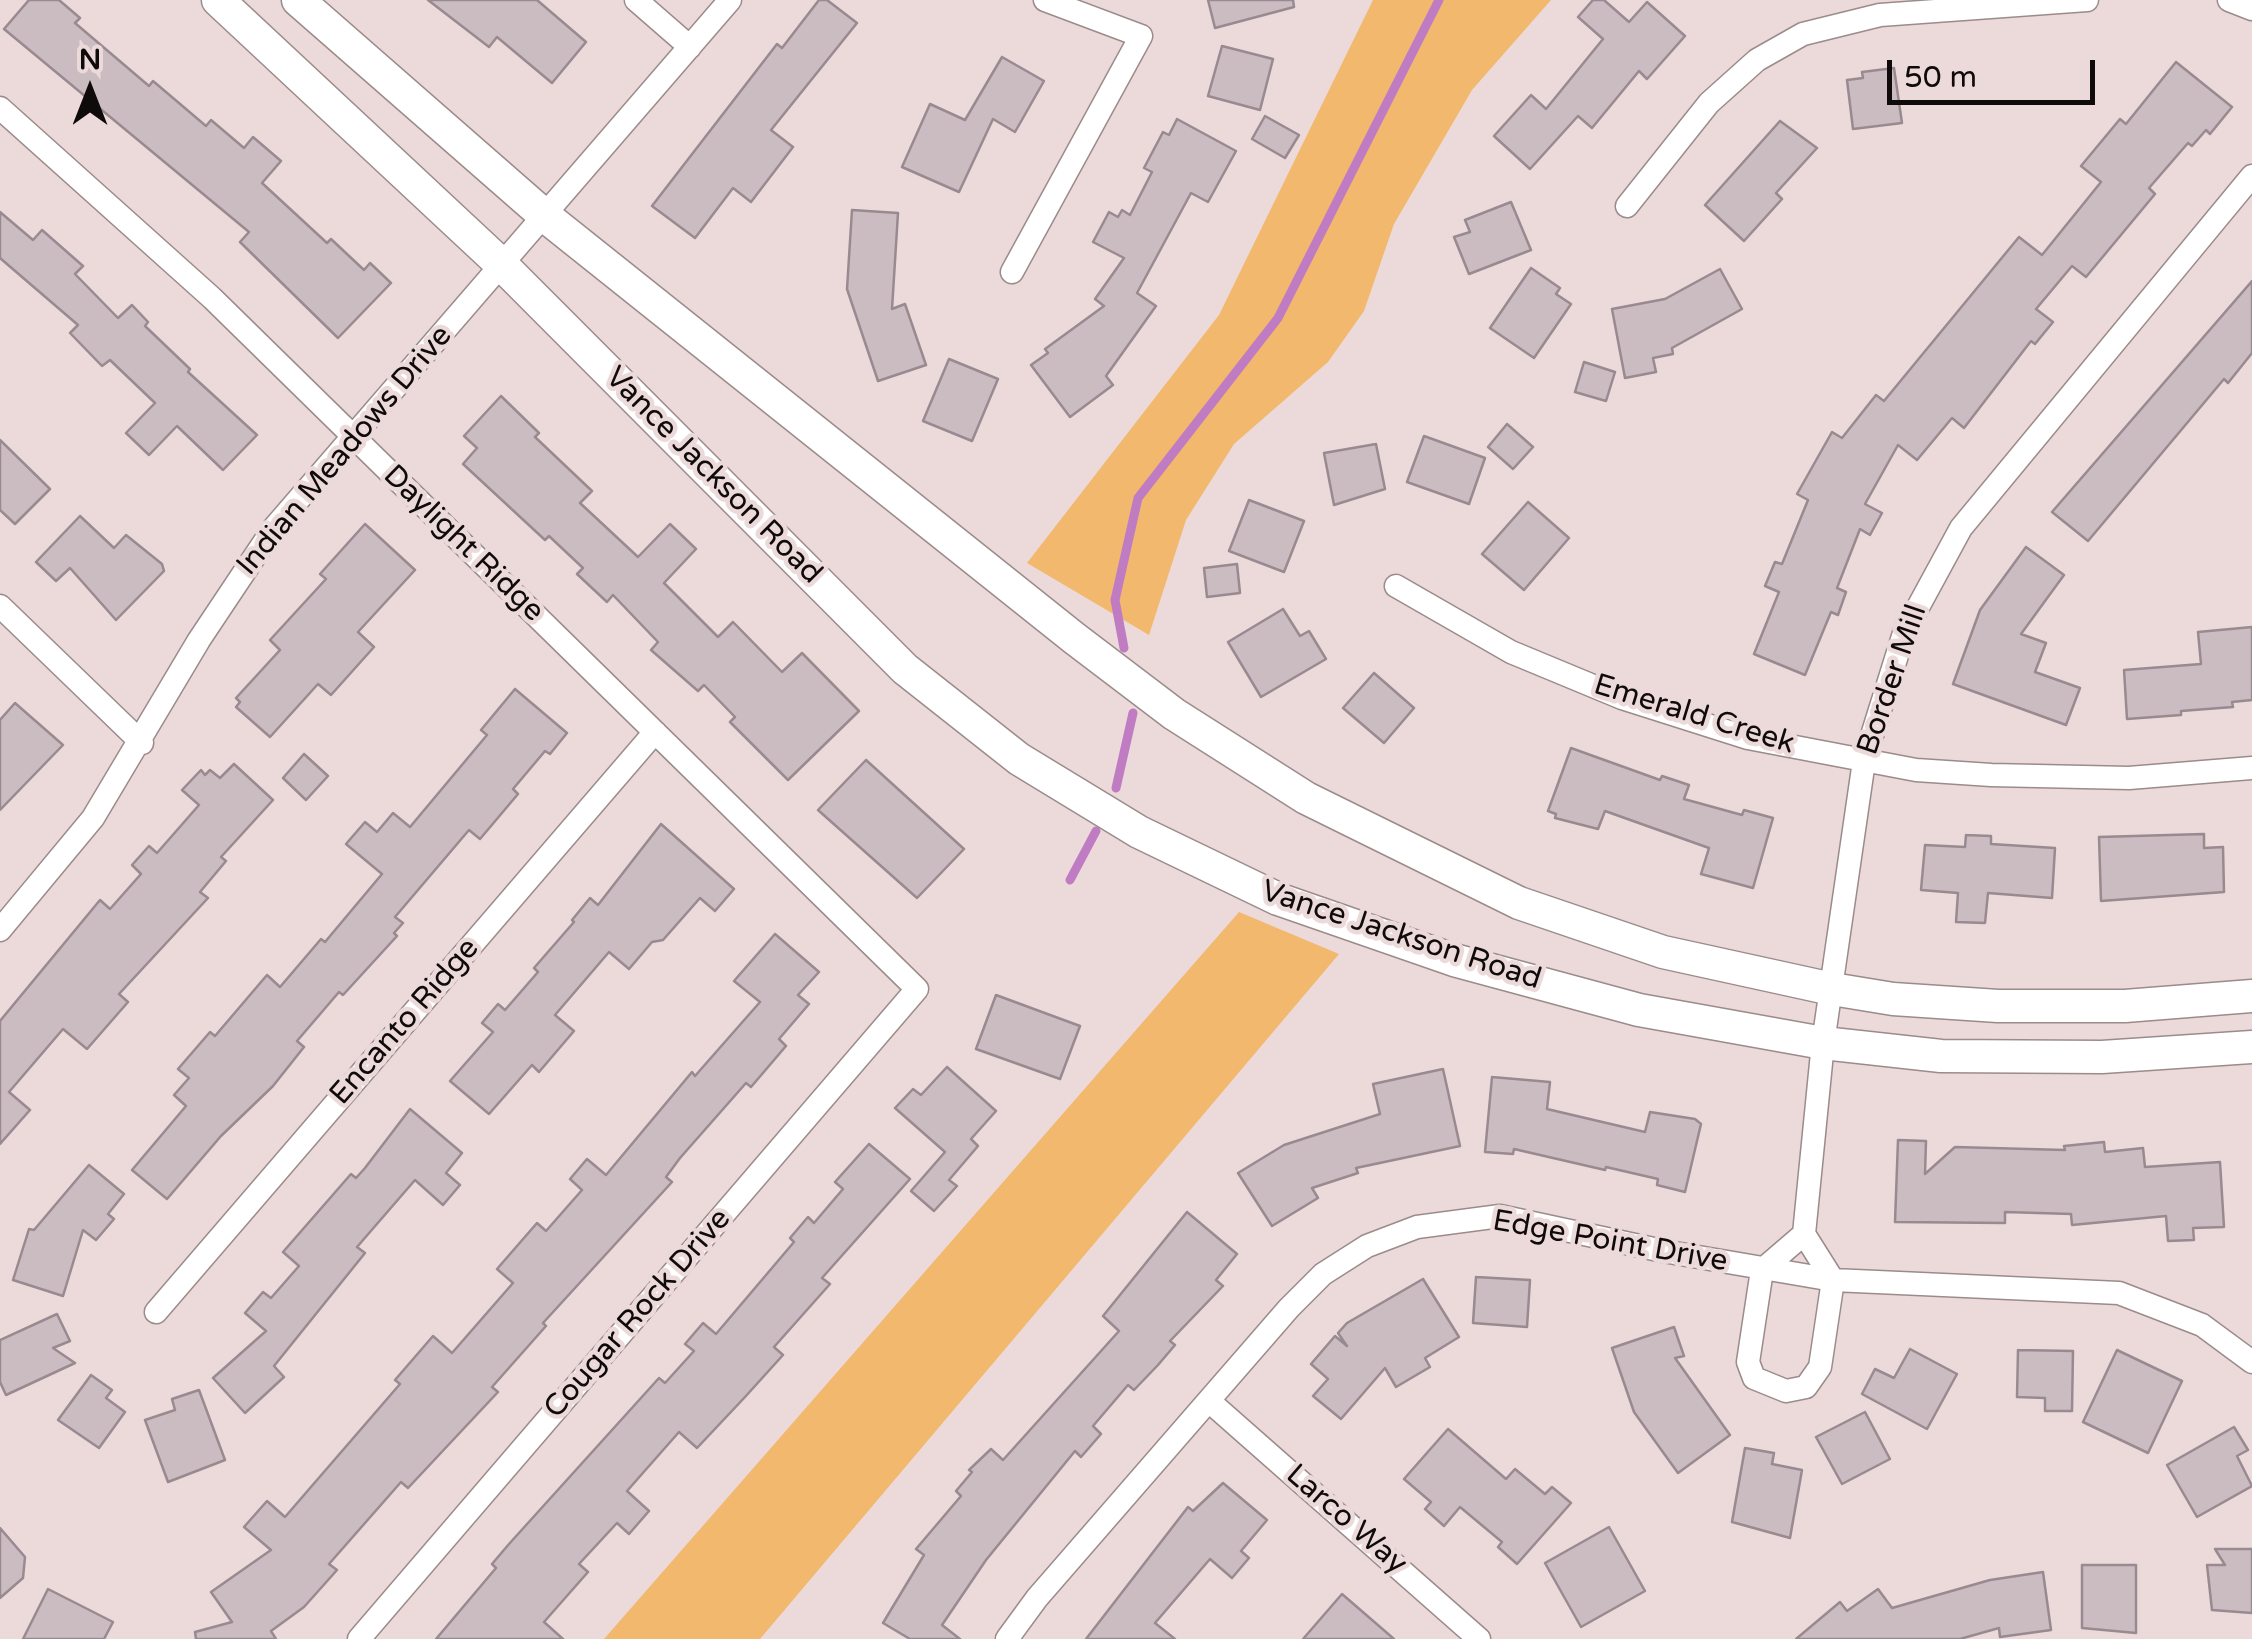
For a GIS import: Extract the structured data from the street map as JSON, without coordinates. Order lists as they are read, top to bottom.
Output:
{
  "streets": {
    "main road": ["Vance Jackson Road"],
    "street": [
      "Indian Meadows Drive",
      "Daylight Ridge",
      "Border Mill",
      "Emerald Creek",
      "Encanto Ridge",
      "Edge Point Drive",
      "Cougar Rock Drive",
      "Larco Way"
    ]
  },
  "crossings": [
    ["Indian Meadows Drive", "Vance Jackson Road"],
    ["Indian Meadows Drive", "Daylight Ridge"],
    ["Vance Jackson Road", "Border Mill"],
    ["Daylight Ridge", "Encanto Ridge"],
    ["Daylight Ridge", "Cougar Rock Drive"],
    ["Border Mill", "Emerald Creek"],
    ["Edge Point Drive", "Larco Way"]
  ],
  "scale_bar": "50 m",
  "north": "top"
}
